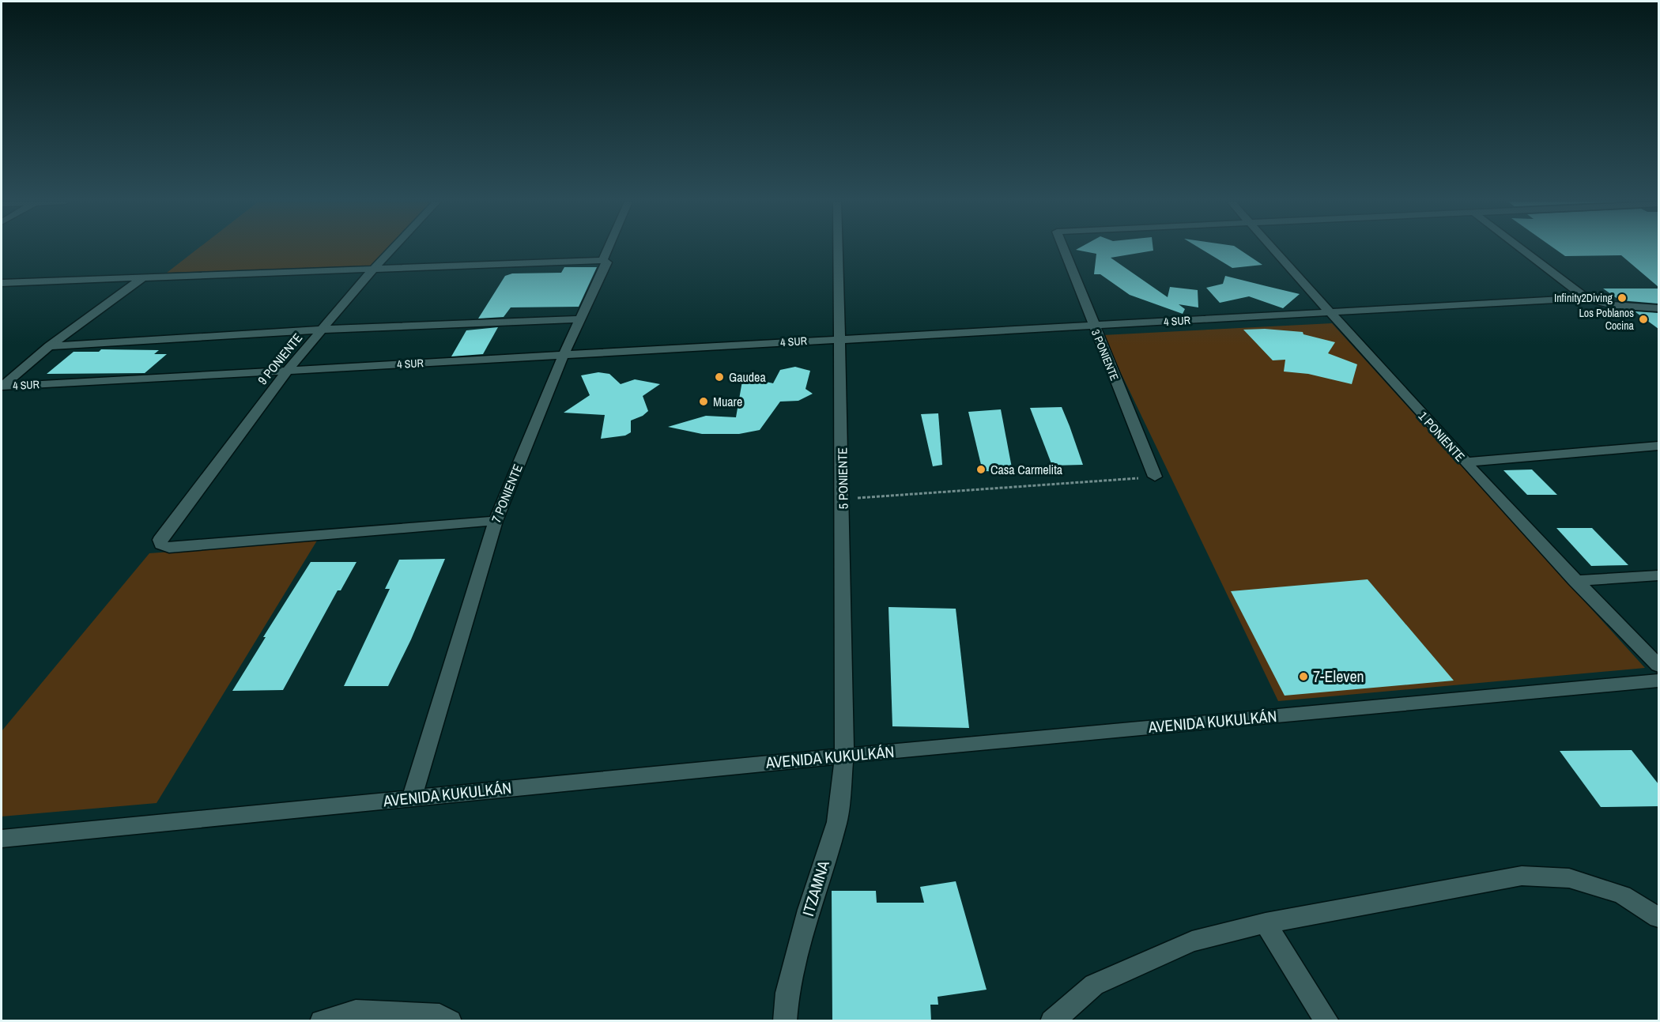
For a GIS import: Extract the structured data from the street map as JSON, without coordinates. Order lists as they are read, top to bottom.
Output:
{
  "streets": {
    "street": [
      "4 SUR",
      "3 PONIENTE",
      "9 PONIENTE",
      "1 PONIENTE",
      "5 PONIENTE",
      "7 PONIENTE",
      "AVENIDA KUKULKÁN",
      "ITZAMNA"
    ]
  },
  "crossings": [
    ["4 SUR", "3 PONIENTE"],
    ["4 SUR", "9 PONIENTE"],
    ["4 SUR", "1 PONIENTE"],
    ["4 SUR", "5 PONIENTE"],
    ["4 SUR", "7 PONIENTE"],
    ["9 PONIENTE", "7 PONIENTE"],
    ["5 PONIENTE", "AVENIDA KUKULKÁN"],
    ["5 PONIENTE", "ITZAMNA"],
    ["7 PONIENTE", "AVENIDA KUKULKÁN"],
    ["AVENIDA KUKULKÁN", "ITZAMNA"]
  ],
  "places": [
    "Infinity2Diving",
    "Los Poblanos Cocina",
    "Gaudea",
    "Muare",
    "Casa Carmelita",
    "7-Eleven"
  ]
}
